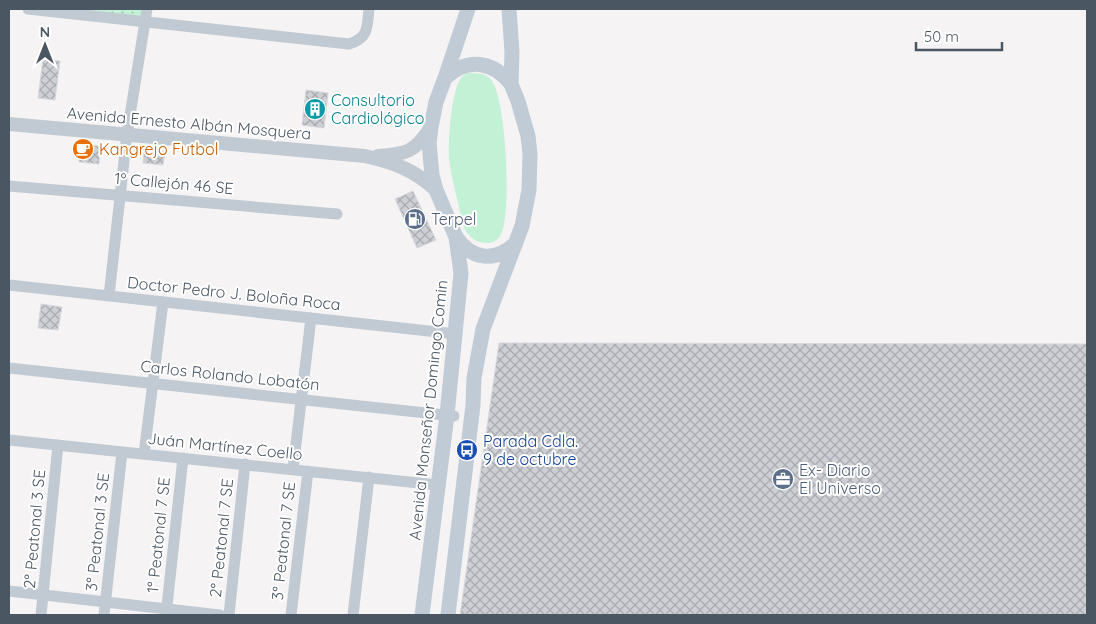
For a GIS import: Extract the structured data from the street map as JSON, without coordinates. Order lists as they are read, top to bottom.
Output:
{
  "streets": {
    "main road": ["Avenida Monseñor Domingo Comin"],
    "street": [
      "Avenida Ernesto Albán Mosquera",
      "1º Callejón 46 SE",
      "Doctor Pedro J. Boloña Roca",
      "Carlos Rolando Lobatón",
      "Juán Martínez Coello",
      "2° Peatonal 3 SE",
      "3° Peatonal 3 SE",
      "1° Peatonal 7 SE",
      "2° Peatonal 7 SE",
      "3° Peatonal 7 SE"
    ]
  },
  "crossings": [
    ["Avenida Ernesto Albán Mosquera", "Avenida Monseñor Domingo Comin"],
    ["Doctor Pedro J. Boloña Roca", "Avenida Monseñor Domingo Comin"],
    ["Carlos Rolando Lobatón", "Avenida Monseñor Domingo Comin"],
    ["Avenida Monseñor Domingo Comin", "Juán Martínez Coello"],
    ["Juán Martínez Coello", "2° Peatonal 3 SE"],
    ["Juán Martínez Coello", "3° Peatonal 3 SE"],
    ["Juán Martínez Coello", "1° Peatonal 7 SE"],
    ["Juán Martínez Coello", "2° Peatonal 7 SE"],
    ["Juán Martínez Coello", "3° Peatonal 7 SE"]
  ],
  "places": {
    "building": ["Consultorio Cardiológico"],
    "cafe": ["Kangrejo Futbol"],
    "fuel station": ["Terpel"],
    "bus stop": ["Parada Cdla. 9 de octubre"],
    "office": ["Ex- Diario El Universo"]
  },
  "scale_bar": "50 m",
  "north": "top"
}
